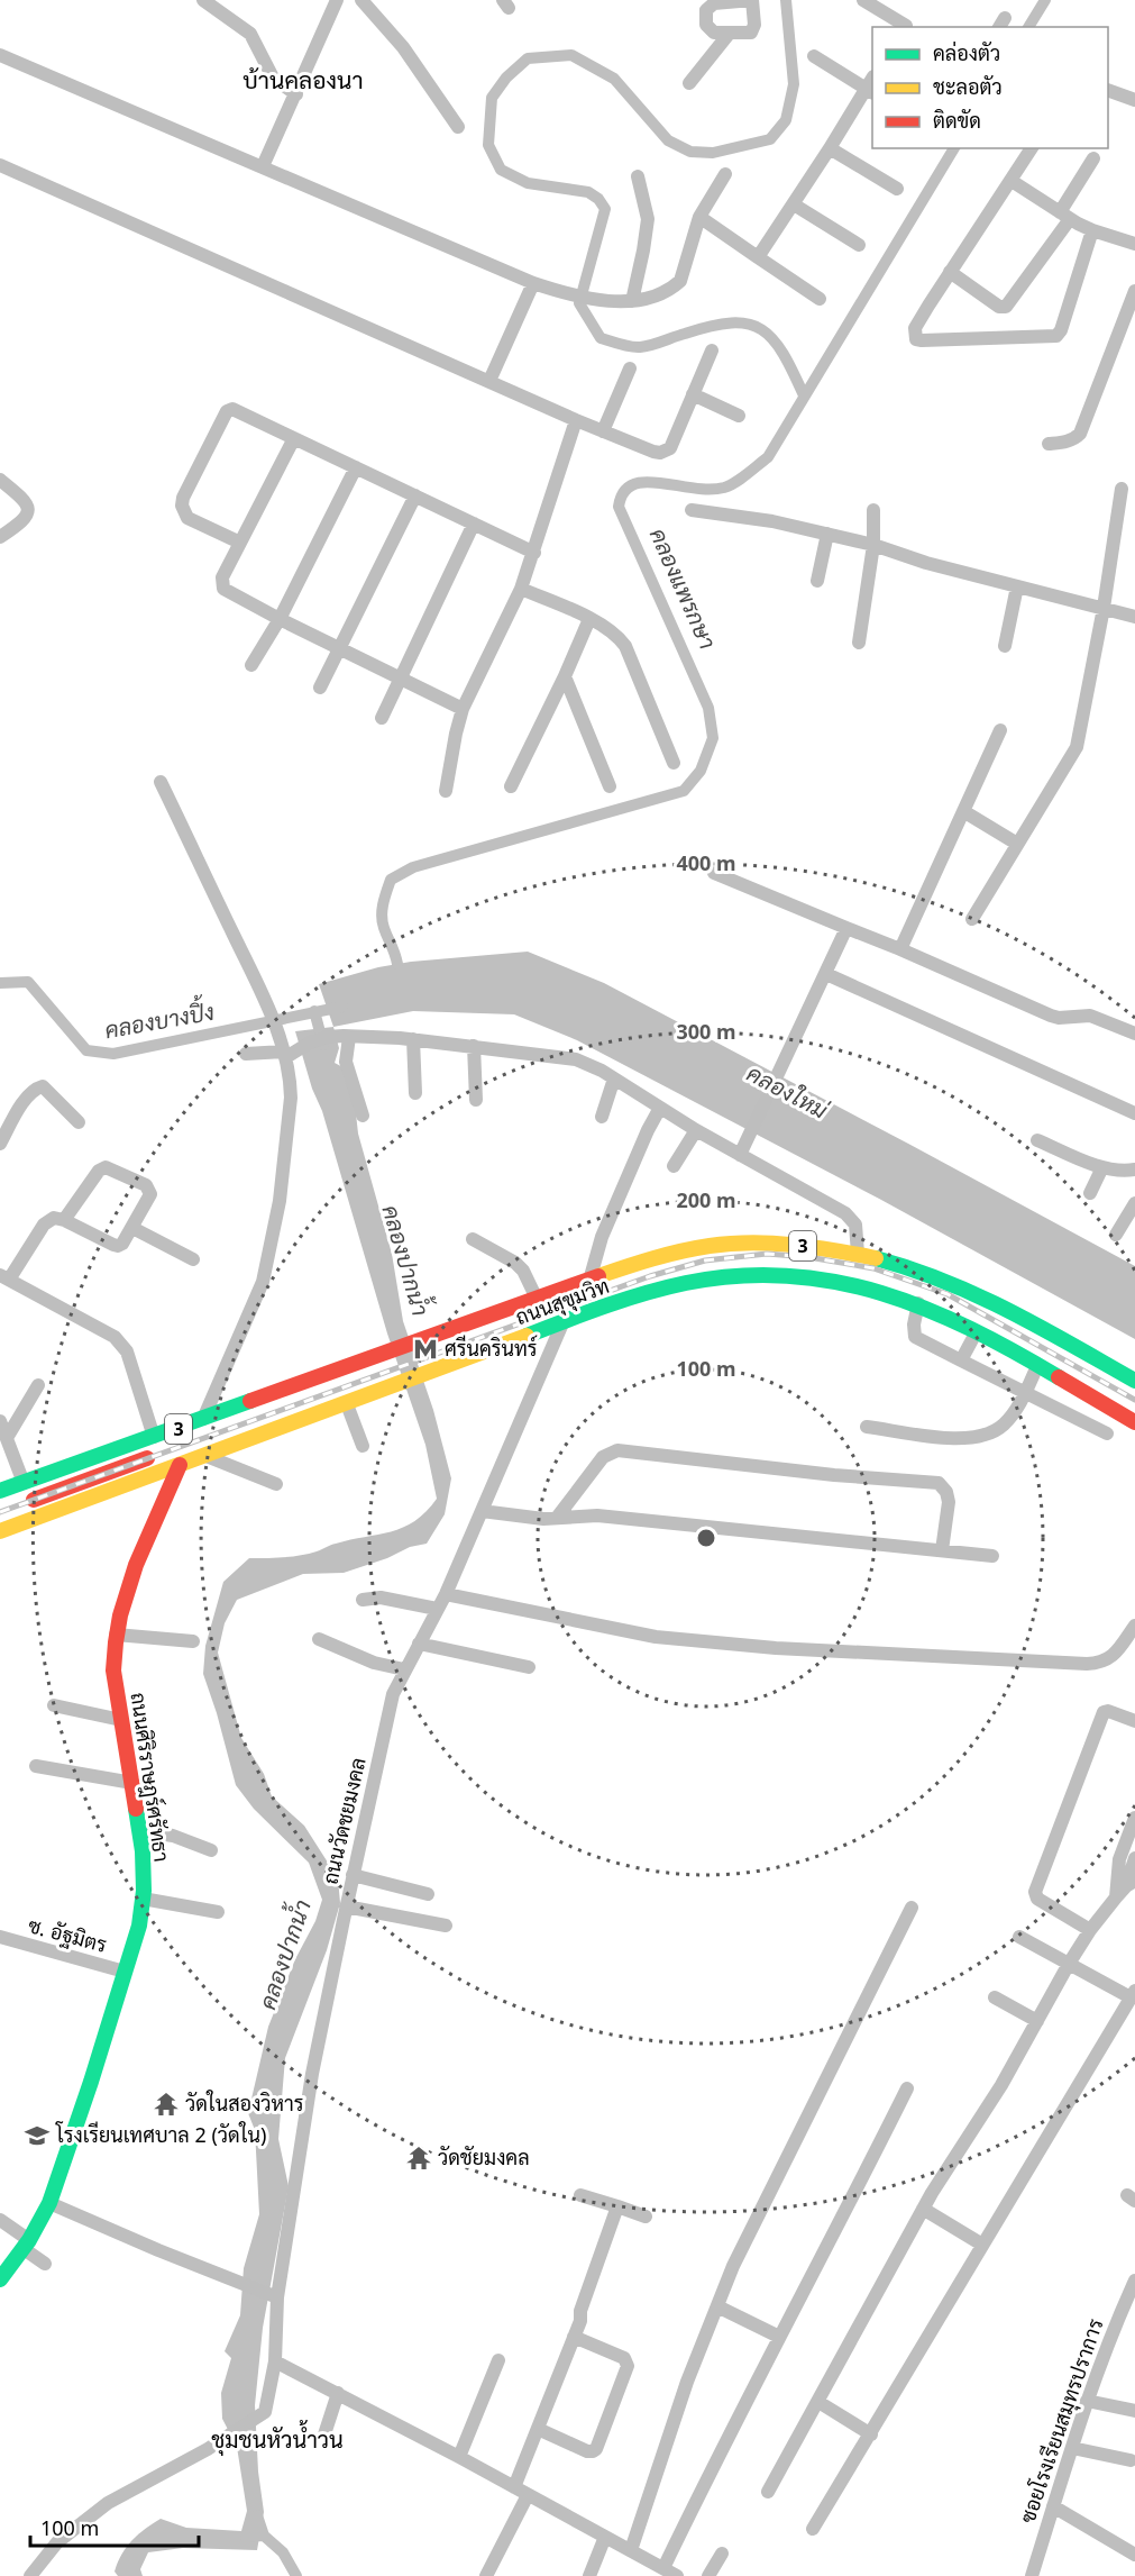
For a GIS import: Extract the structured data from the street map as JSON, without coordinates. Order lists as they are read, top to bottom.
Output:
{
  "streets": {
    "main road": ["3", "ถนนสุขุมวิท", "ถนนศิริราษฎร์ศรัทธา"],
    "street": ["ถนนวัดชยมงคล", "ซ. อัฐมิตร", "ซอยโรงเรียนสมุทรปราการ"]
  },
  "crossings": [
    ["ถนนสุขุมวิท", "ถนนศิริราษฎร์ศรัทธา"],
    ["ถนนสุขุมวิท", "ถนนวัดชยมงคล"],
    ["ถนนศิริราษฎร์ศรัทธา", "ซ. อัฐมิตร"]
  ],
  "districts": ["บ้านคลองนา", "ชุมชนหัวน้ำวน"],
  "water": [
    "คลองแพรกษา",
    "คลองบางปิ้ง",
    "คลองใหม่",
    "คลองปากน้ำ"
  ],
  "places": {
    "metro station": ["ศรีนครินทร์"],
    "temple": ["วัดในสองวิหาร", "วัดชัยมงคล"],
    "school or university": ["โรงเรียนเทศบาล 2 (วัดใน)"]
  },
  "legend": ["คล่องตัว", "ชะลอตัว", "ติดขัด"],
  "scale_bar": "100 m",
  "rings": [
    "400 m",
    "300 m",
    "200 m",
    "100 m"
  ]
}
